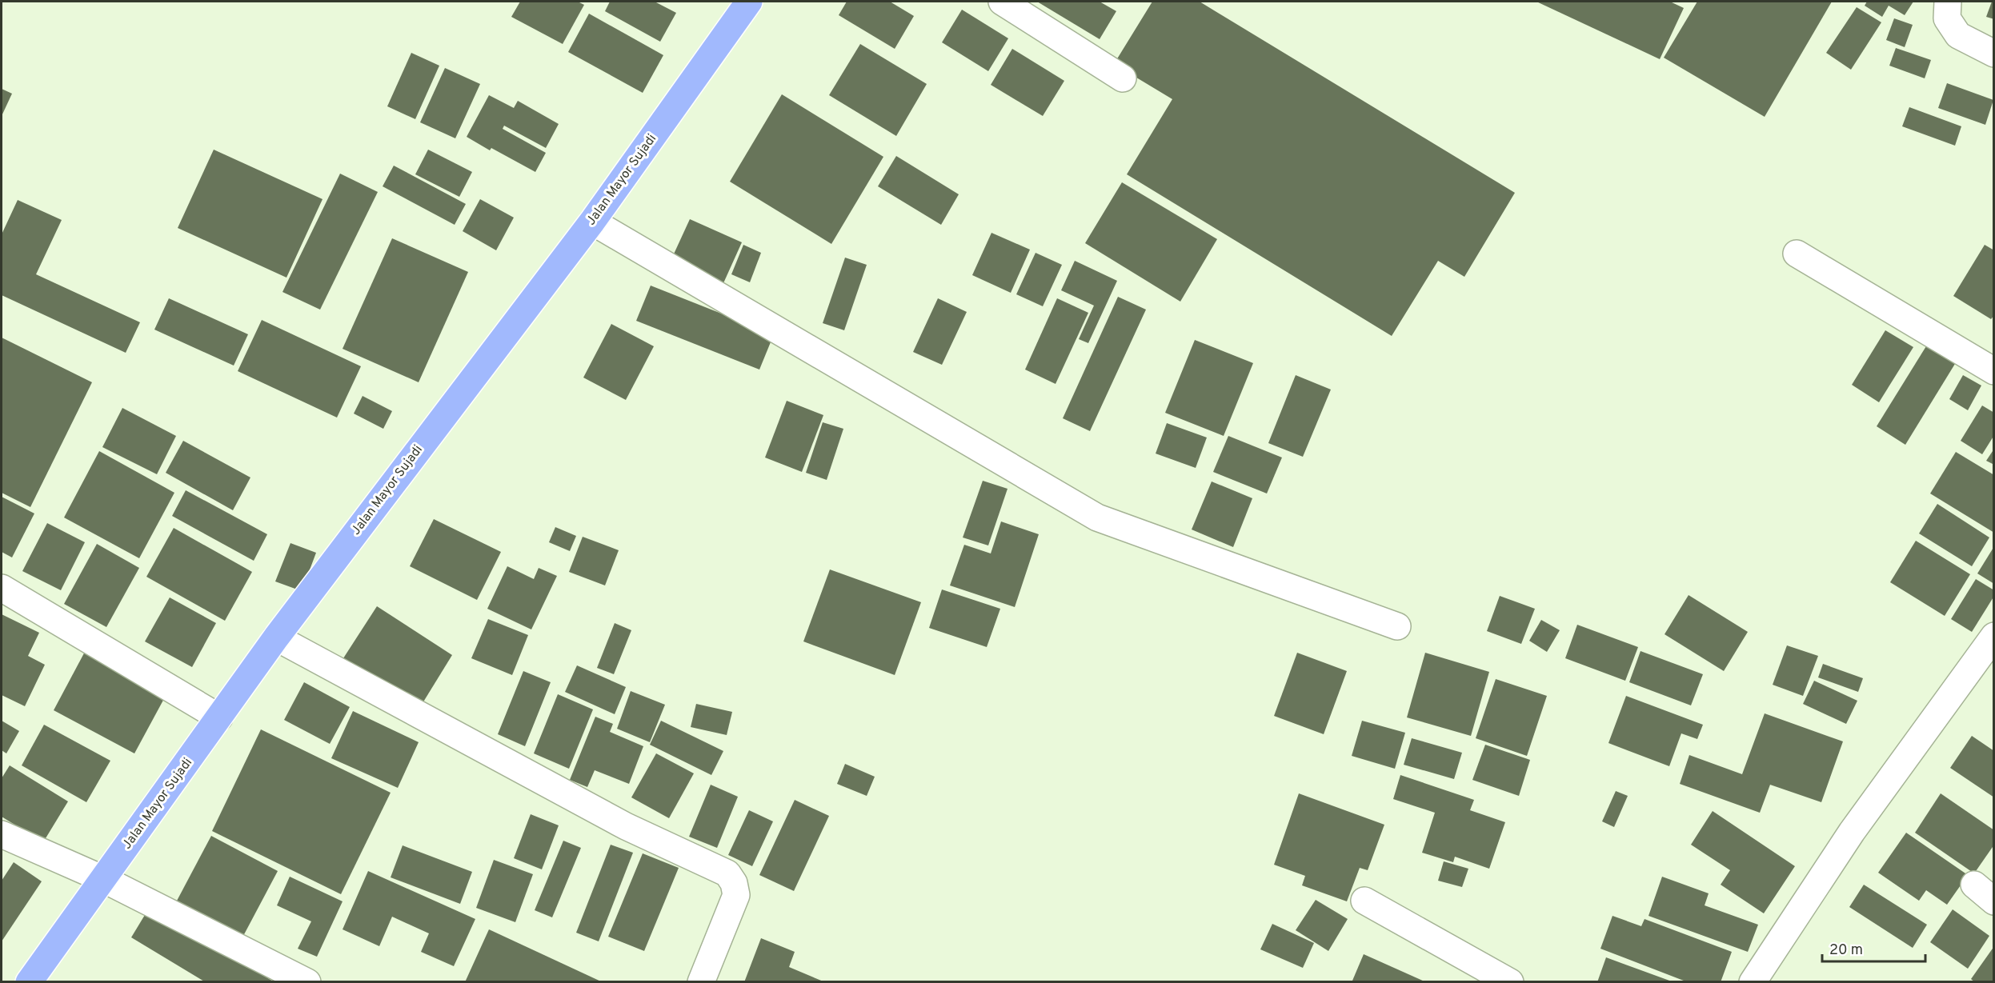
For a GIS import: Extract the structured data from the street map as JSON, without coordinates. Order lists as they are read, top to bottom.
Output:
{
  "streets": {
    "highway": ["Jalan Mayor Sujadi"]
  },
  "scale_bar": "20 m"
}
